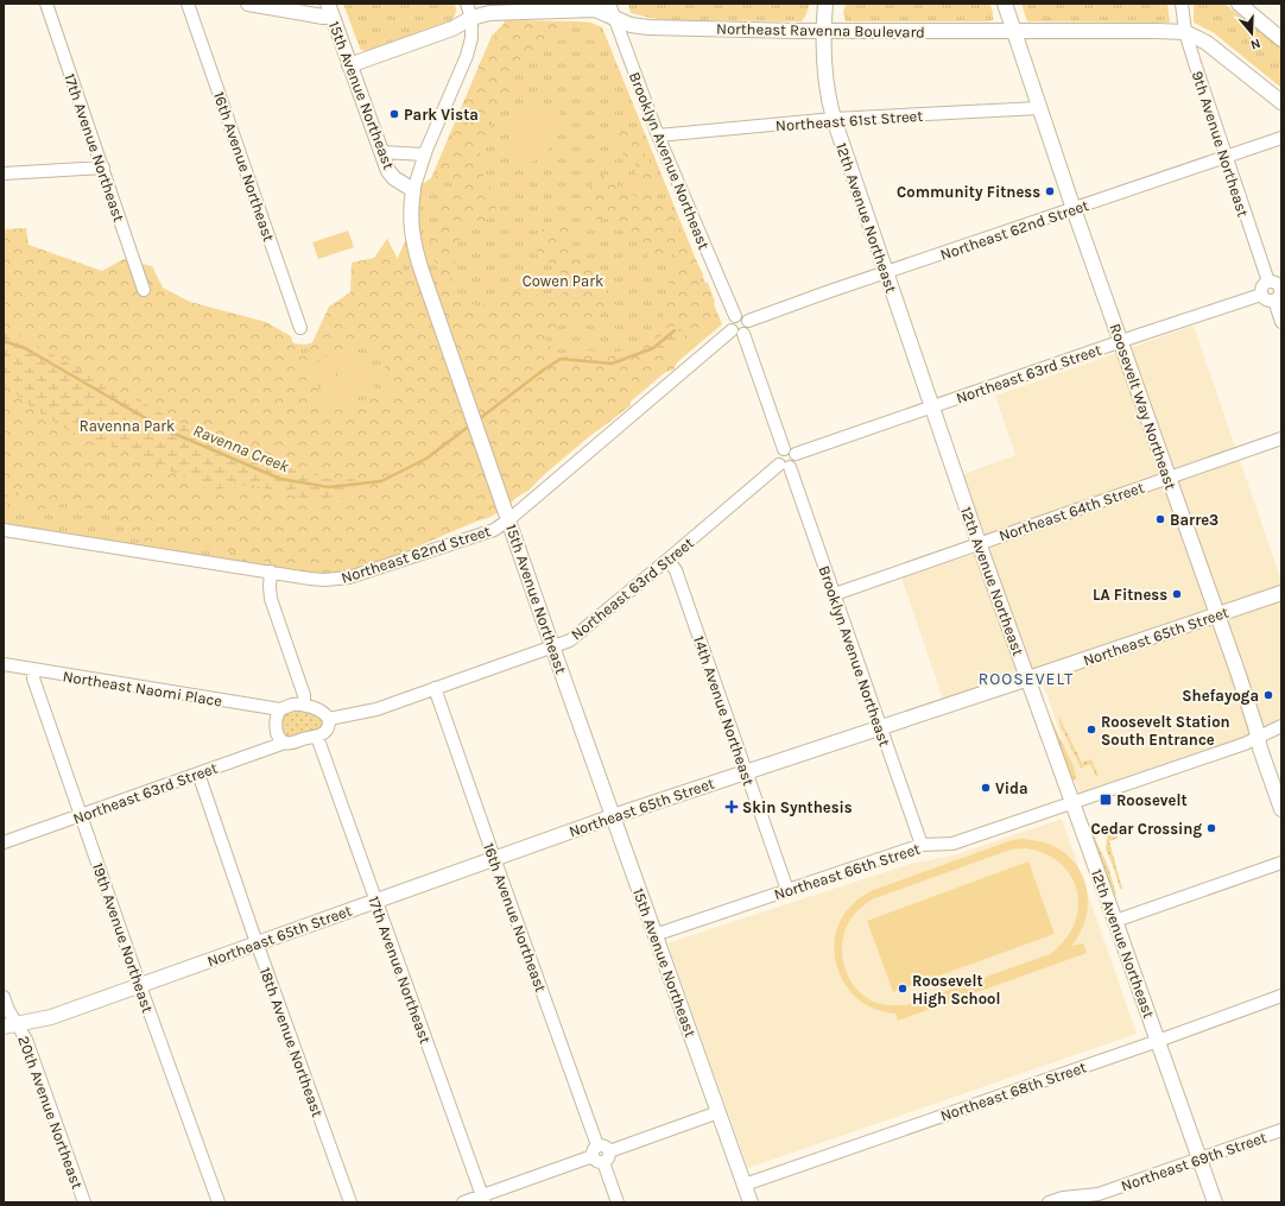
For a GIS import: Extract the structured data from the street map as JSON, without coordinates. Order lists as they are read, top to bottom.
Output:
{
  "streets": {
    "main road": [
      "Northeast Ravenna Boulevard",
      "15th Avenue Northeast",
      "12th Avenue Northeast",
      "Roosevelt Way Northeast",
      "Northeast 65th Street"
    ],
    "street": [
      "Northeast 61st Street",
      "9th Avenue Northeast",
      "17th Avenue Northeast",
      "Brooklyn Avenue Northeast",
      "16th Avenue Northeast",
      "Northeast 62nd Street",
      "Northeast 63rd Street",
      "Northeast 64th Street",
      "Northeast Naomi Place",
      "14th Avenue Northeast",
      "Northeast 66th Street",
      "19th Avenue Northeast",
      "18th Avenue Northeast",
      "Northeast 68th Street",
      "20th Avenue Northeast",
      "Northeast 69th Street"
    ]
  },
  "crossings": [
    ["Northeast Ravenna Boulevard", "15th Avenue Northeast"],
    ["Northeast Ravenna Boulevard", "9th Avenue Northeast"],
    ["Northeast Ravenna Boulevard", "Brooklyn Avenue Northeast"],
    ["Northeast Ravenna Boulevard", "12th Avenue Northeast"],
    ["Northeast Ravenna Boulevard", "Roosevelt Way Northeast"],
    ["15th Avenue Northeast", "Northeast 62nd Street"],
    ["15th Avenue Northeast", "Northeast 63rd Street"],
    ["15th Avenue Northeast", "Northeast 65th Street"],
    ["15th Avenue Northeast", "Northeast 66th Street"],
    ["15th Avenue Northeast", "Northeast 68th Street"],
    ["Northeast 61st Street", "Brooklyn Avenue Northeast"],
    ["Northeast 61st Street", "12th Avenue Northeast"],
    ["Northeast 61st Street", "Roosevelt Way Northeast"],
    ["9th Avenue Northeast", "Northeast 62nd Street"],
    ["9th Avenue Northeast", "Northeast 63rd Street"],
    ["17th Avenue Northeast", "Northeast 63rd Street"],
    ["17th Avenue Northeast", "Northeast 65th Street"],
    ["17th Avenue Northeast", "Northeast Naomi Place"],
    ["Brooklyn Avenue Northeast", "Northeast 62nd Street"],
    ["Brooklyn Avenue Northeast", "Northeast 63rd Street"],
    ["Brooklyn Avenue Northeast", "Northeast 64th Street"],
    ["Brooklyn Avenue Northeast", "Northeast 65th Street"],
    ["Brooklyn Avenue Northeast", "Northeast 66th Street"],
    ["16th Avenue Northeast", "Northeast 63rd Street"],
    ["16th Avenue Northeast", "Northeast 65th Street"],
    ["12th Avenue Northeast", "Northeast 62nd Street"],
    ["12th Avenue Northeast", "Northeast 63rd Street"],
    ["12th Avenue Northeast", "Northeast 64th Street"],
    ["12th Avenue Northeast", "Northeast 65th Street"],
    ["12th Avenue Northeast", "Northeast 66th Street"],
    ["12th Avenue Northeast", "Northeast 68th Street"],
    ["12th Avenue Northeast", "Northeast 69th Street"],
    ["Northeast 62nd Street", "Roosevelt Way Northeast"],
    ["Northeast 63rd Street", "Roosevelt Way Northeast"],
    ["Northeast 63rd Street", "Northeast Naomi Place"],
    ["Northeast 63rd Street", "14th Avenue Northeast"],
    ["Northeast 63rd Street", "19th Avenue Northeast"],
    ["Northeast 63rd Street", "18th Avenue Northeast"],
    ["Roosevelt Way Northeast", "Northeast 64th Street"],
    ["Roosevelt Way Northeast", "Northeast 65th Street"],
    ["Roosevelt Way Northeast", "Northeast 66th Street"],
    ["Northeast 65th Street", "14th Avenue Northeast"],
    ["Northeast 65th Street", "19th Avenue Northeast"],
    ["Northeast 65th Street", "18th Avenue Northeast"],
    ["Northeast 65th Street", "20th Avenue Northeast"],
    ["Northeast Naomi Place", "19th Avenue Northeast"],
    ["14th Avenue Northeast", "Northeast 66th Street"]
  ],
  "districts": ["ROOSEVELT"],
  "water": ["Ravenna Creek"],
  "parks": ["Cowen Park", "Ravenna Park"],
  "places": {
    "other": [
      "Park Vista",
      "Community Fitness",
      "Barre3",
      "LA Fitness",
      "Shefayoga",
      "Roosevelt Station South Entrance",
      "Vida",
      "Cedar Crossing",
      "Roosevelt High School"
    ],
    "transit": ["Roosevelt"],
    "health": ["Skin Synthesis"]
  },
  "north": "bottom"
}
